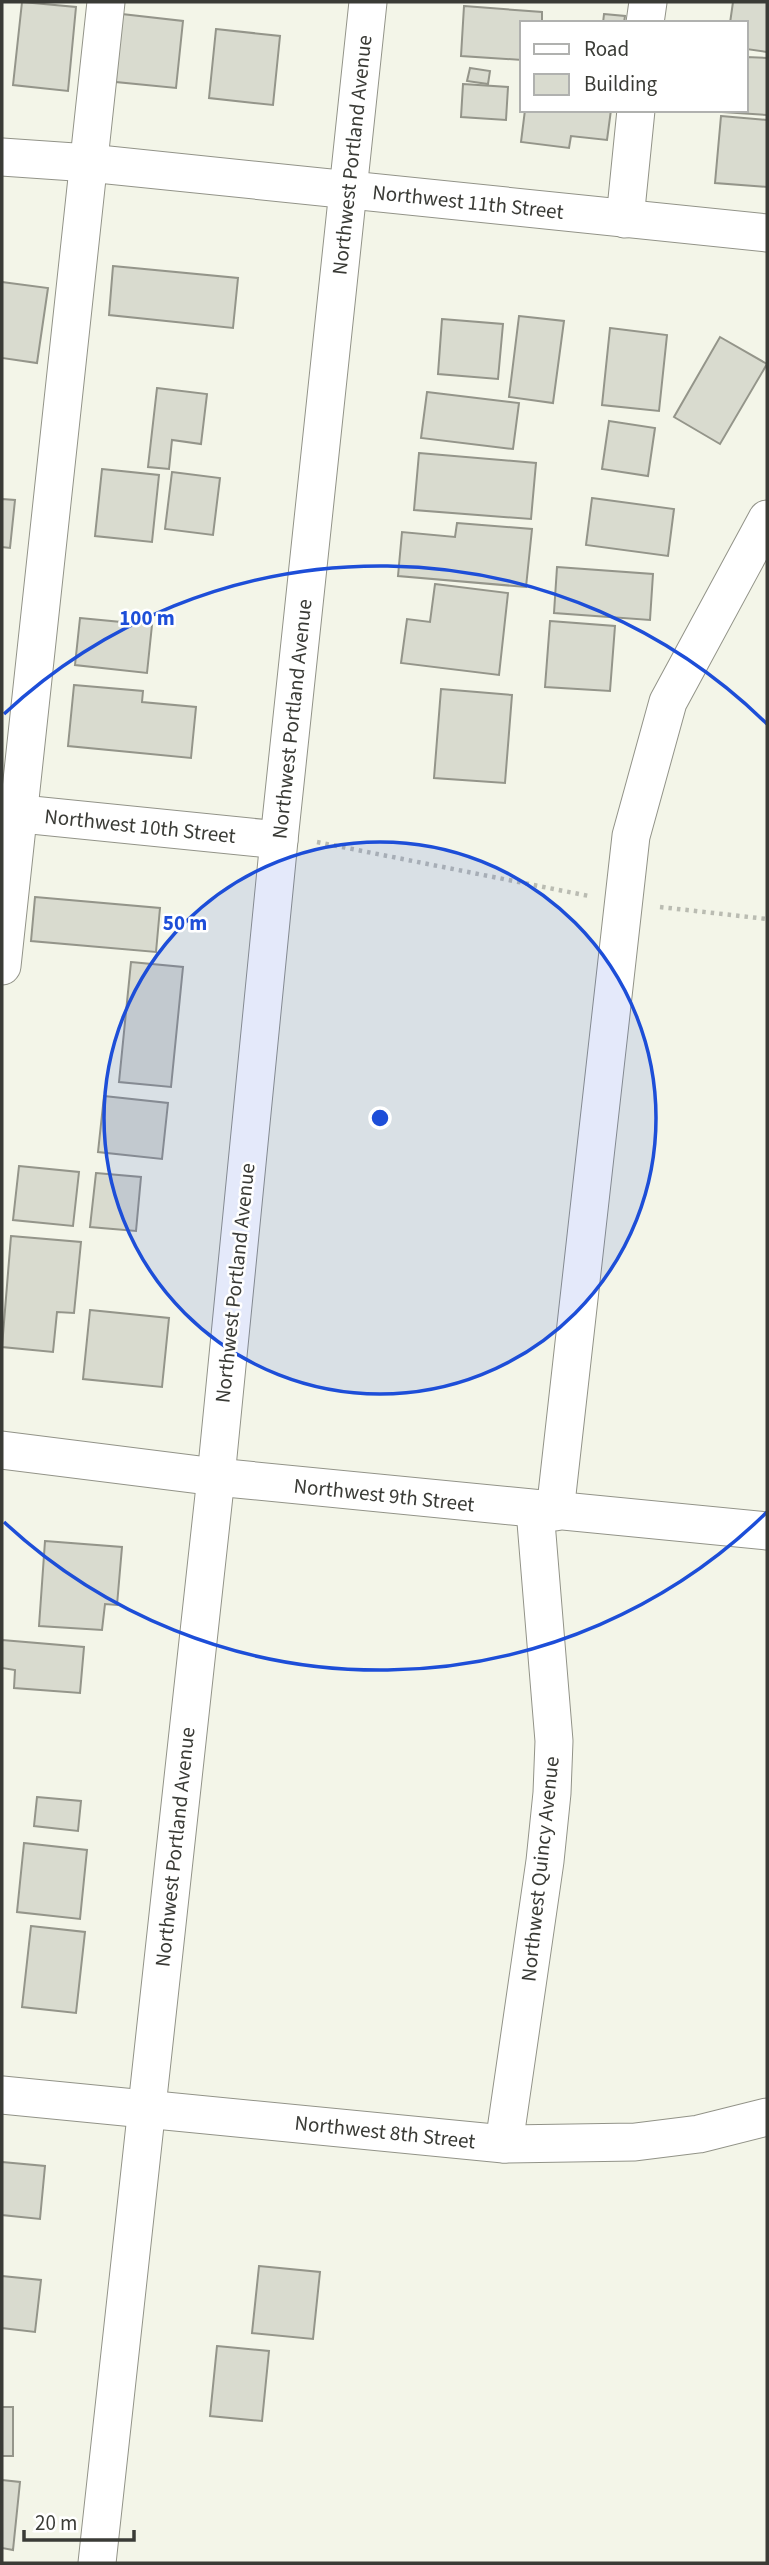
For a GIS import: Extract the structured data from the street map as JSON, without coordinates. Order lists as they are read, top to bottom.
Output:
{
  "streets": {
    "street": [
      "Northwest Portland Avenue",
      "Northwest 11th Street",
      "Northwest 10th Street",
      "Northwest 9th Street",
      "Northwest Quincy Avenue",
      "Northwest 8th Street"
    ]
  },
  "crossings": [
    ["Northwest Portland Avenue", "Northwest 11th Street"],
    ["Northwest Portland Avenue", "Northwest 10th Street"],
    ["Northwest Portland Avenue", "Northwest 9th Street"],
    ["Northwest Portland Avenue", "Northwest 8th Street"],
    ["Northwest 9th Street", "Northwest Quincy Avenue"],
    ["Northwest Quincy Avenue", "Northwest 8th Street"]
  ],
  "legend": ["Road", "Building"],
  "scale_bar": "20 m",
  "rings": ["100 m", "50 m"]
}
